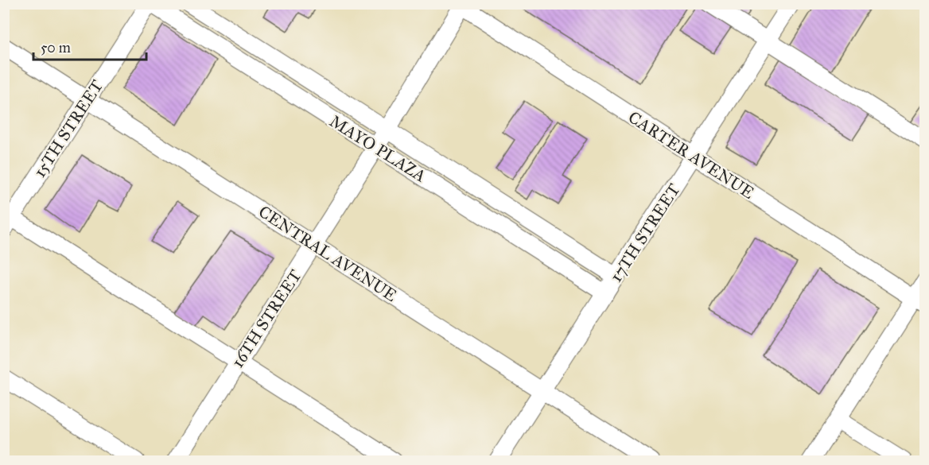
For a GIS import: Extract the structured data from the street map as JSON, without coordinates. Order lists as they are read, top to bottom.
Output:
{
  "streets": {
    "street": [
      "15TH STREET",
      "MAYO PLAZA",
      "CARTER AVENUE",
      "17TH STREET",
      "CENTRAL AVENUE",
      "16TH STREET"
    ]
  },
  "crossings": [
    ["15TH STREET", "MAYO PLAZA"],
    ["15TH STREET", "CENTRAL AVENUE"],
    ["MAYO PLAZA", "17TH STREET"],
    ["MAYO PLAZA", "16TH STREET"],
    ["CARTER AVENUE", "17TH STREET"],
    ["CARTER AVENUE", "16TH STREET"],
    ["17TH STREET", "CENTRAL AVENUE"],
    ["CENTRAL AVENUE", "16TH STREET"]
  ],
  "scale_bar": "50 m"
}
